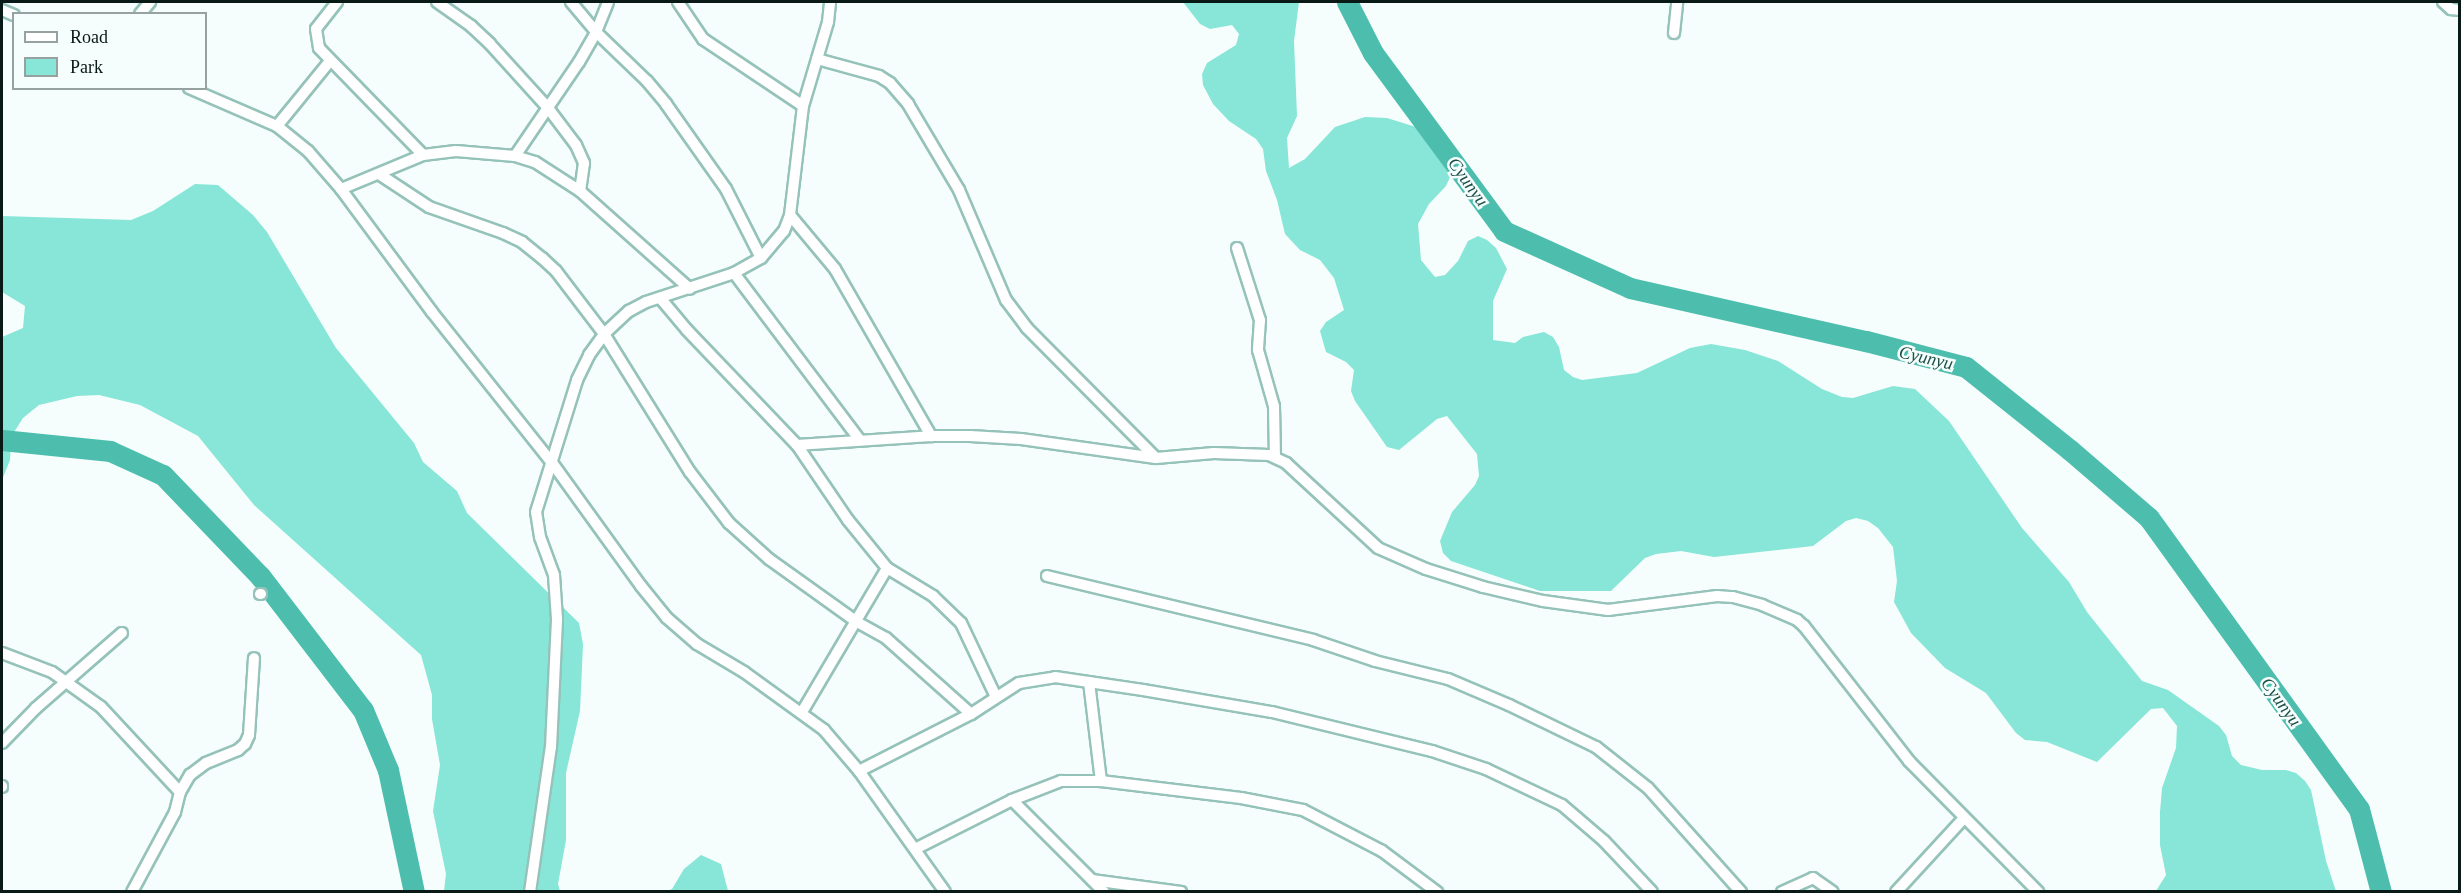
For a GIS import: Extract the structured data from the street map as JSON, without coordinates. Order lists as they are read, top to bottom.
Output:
{
  "water": ["Cyunyu"],
  "legend": ["Road", "Park"]
}
